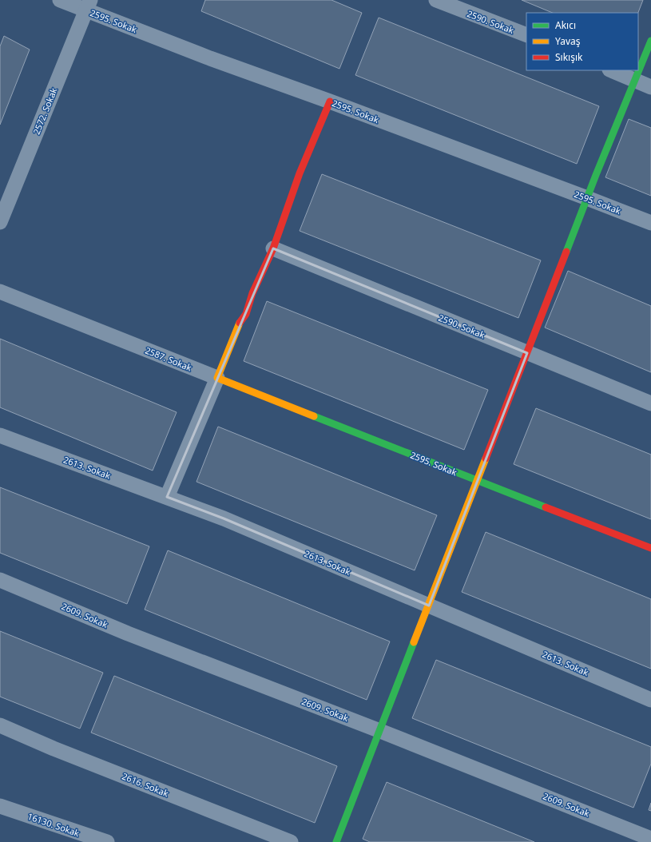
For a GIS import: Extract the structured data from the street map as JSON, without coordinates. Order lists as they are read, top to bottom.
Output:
{
  "streets": {
    "street": [
      "2595. Sokak",
      "2590. Sokak",
      "2572. Sokak",
      "2587. Sokak",
      "2613. Sokak",
      "2609. Sokak",
      "2616. Sokak",
      "16130. Sokak"
    ]
  },
  "crossings": [
    ["2595. Sokak", "2572. Sokak"],
    ["2595. Sokak", "2587. Sokak"]
  ],
  "legend": ["Akıcı", "Yavaş", "Sıkışık"]
}
